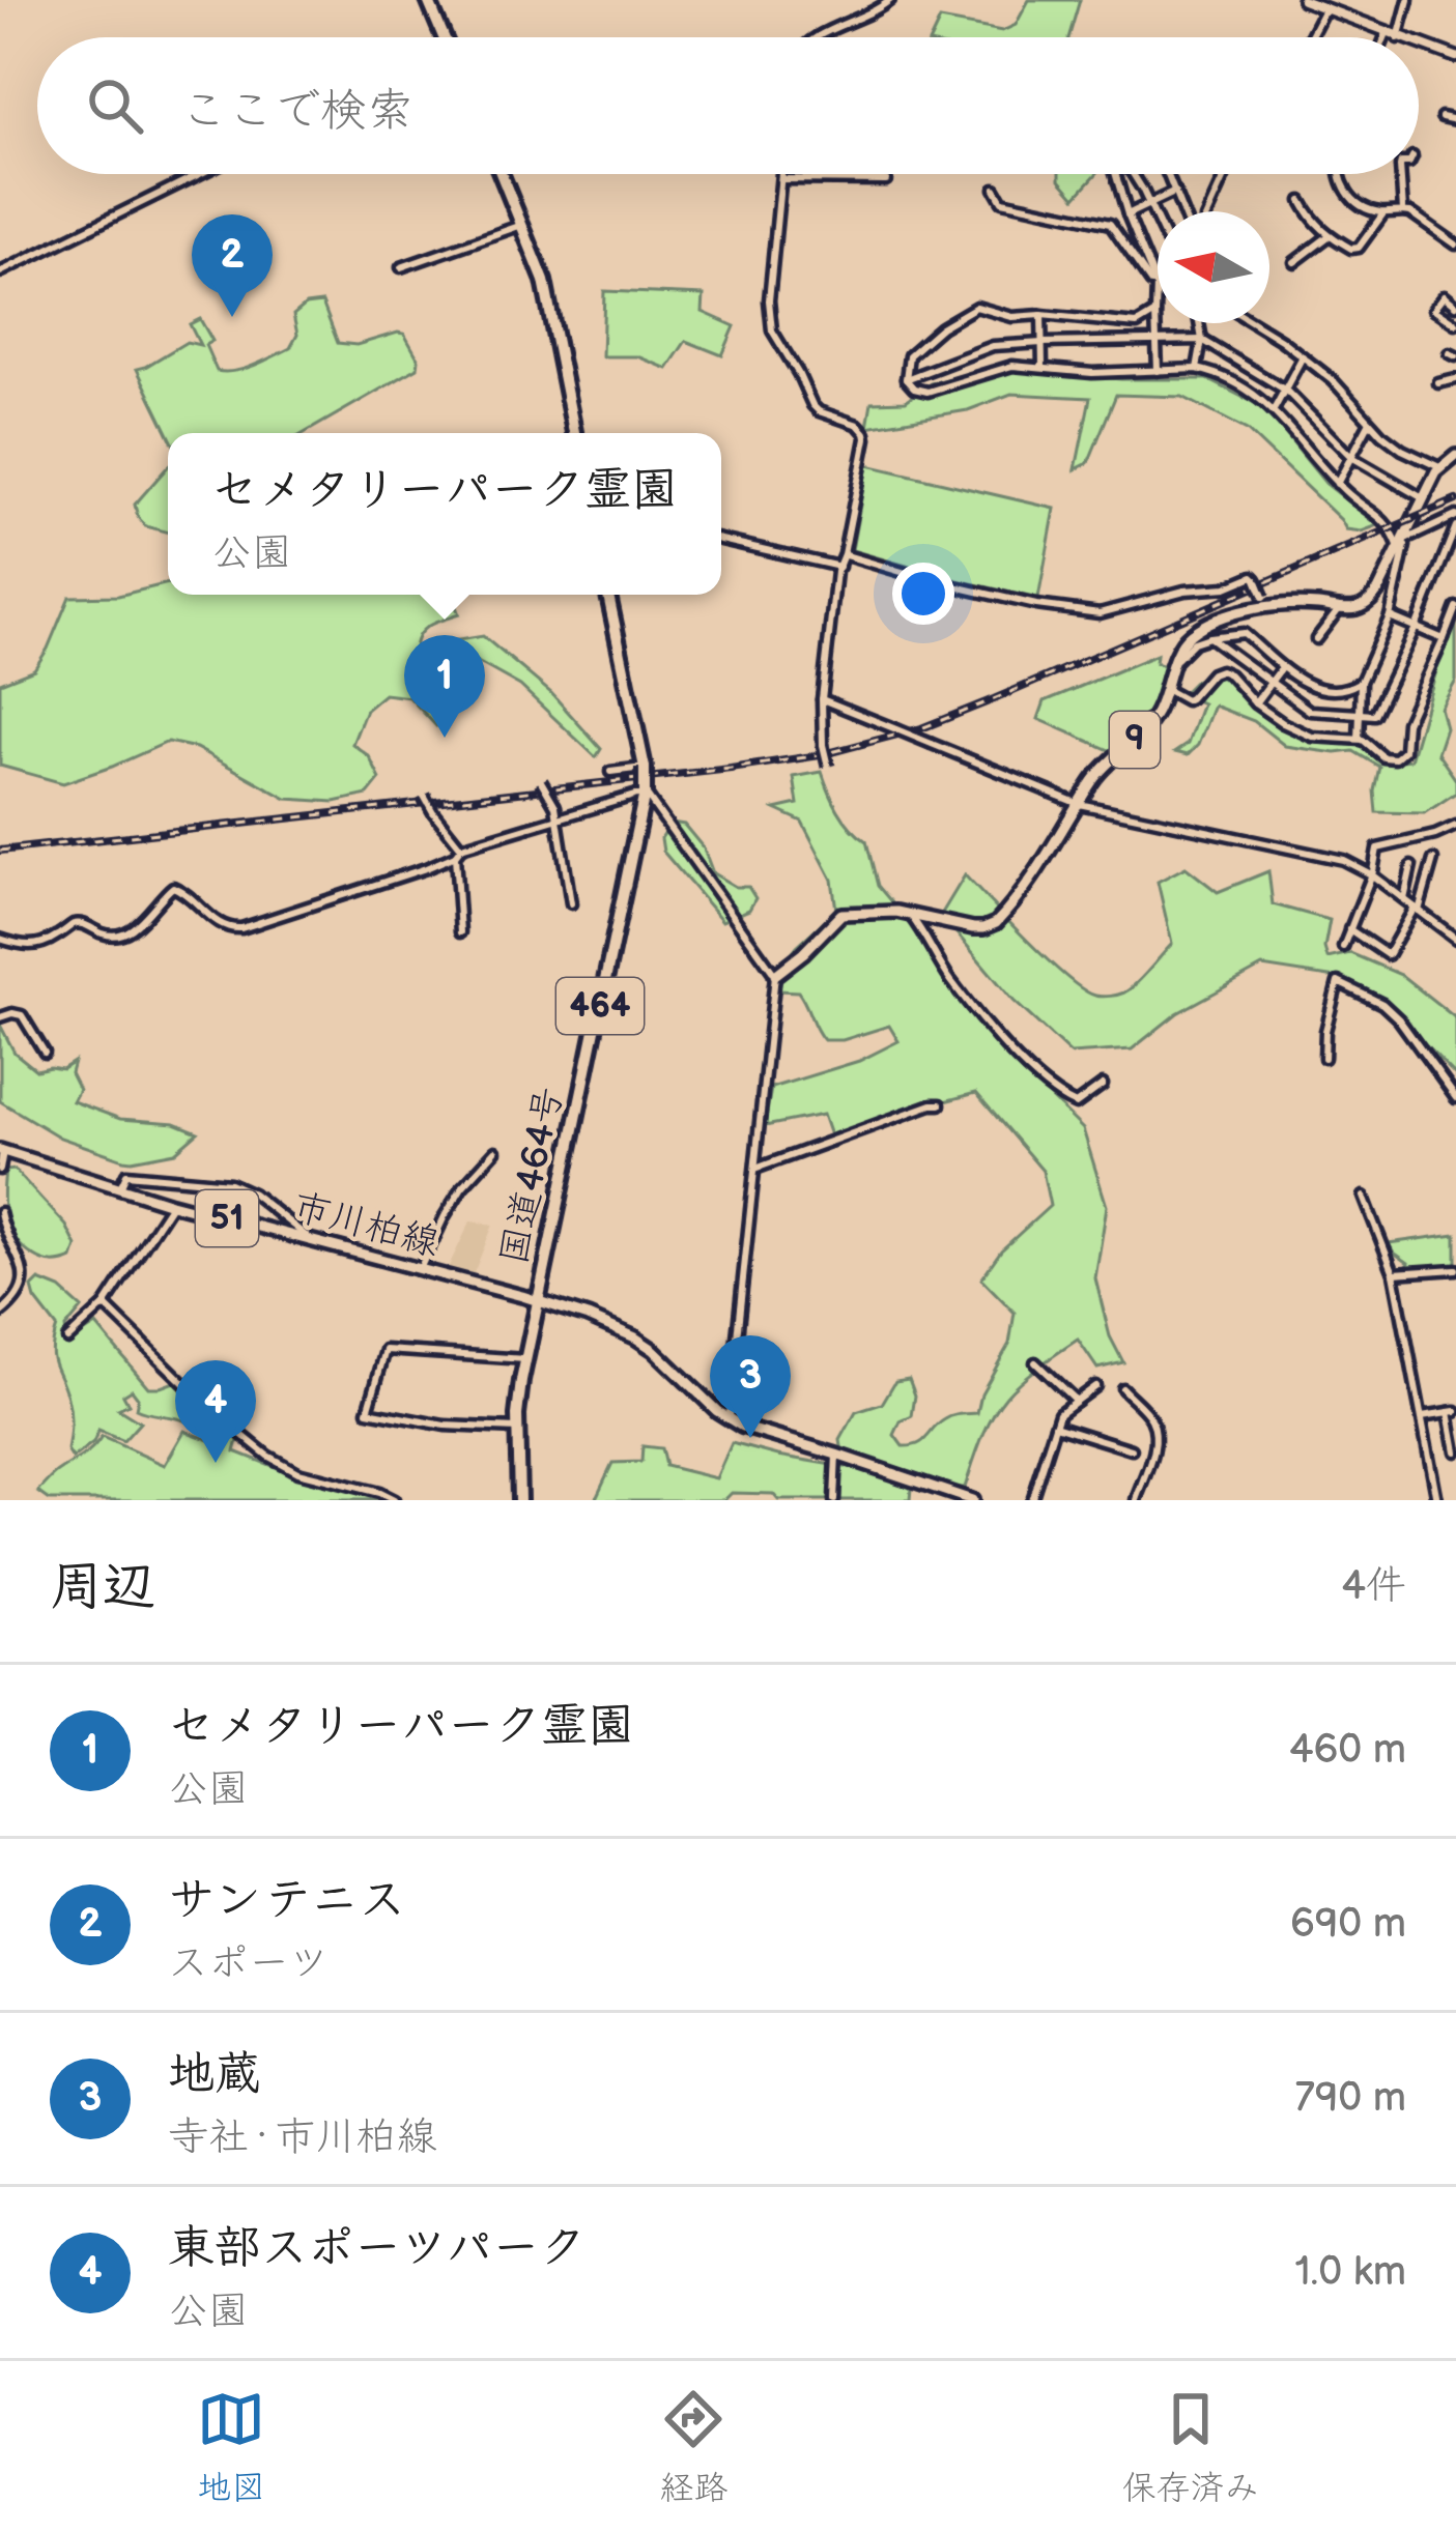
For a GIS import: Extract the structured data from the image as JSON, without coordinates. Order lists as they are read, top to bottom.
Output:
{
  "streets": {
    "highway": ["464", "国道464号"],
    "main road": ["9", "51", "市川柏線"]
  },
  "crossings": [
    ["464", "国道464号"],
    ["国道464号", "市川柏線"]
  ],
  "north": "left",
  "page": {
    "search": "ここで検索",
    "pins": [
      "2",
      "1",
      "3",
      "4"
    ],
    "popup": ["セメタリーパーク霊園", "公園"],
    "heading": ["周辺", "4件"],
    "list": [
      {
        "mark": "1",
        "name": "セメタリーパーク霊園",
        "note": "公園",
        "value": "460 m"
      },
      {
        "mark": "2",
        "name": "サンテニス",
        "note": "スポーツ",
        "value": "690 m"
      },
      {
        "mark": "3",
        "name": "地蔵",
        "note": "寺社 · 市川柏線",
        "value": "790 m"
      },
      {
        "mark": "4",
        "name": "東部スポーツパーク",
        "note": "公園",
        "value": "1.0 km"
      }
    ],
    "nav": ["地図", "経路", "保存済み"]
  }
}
